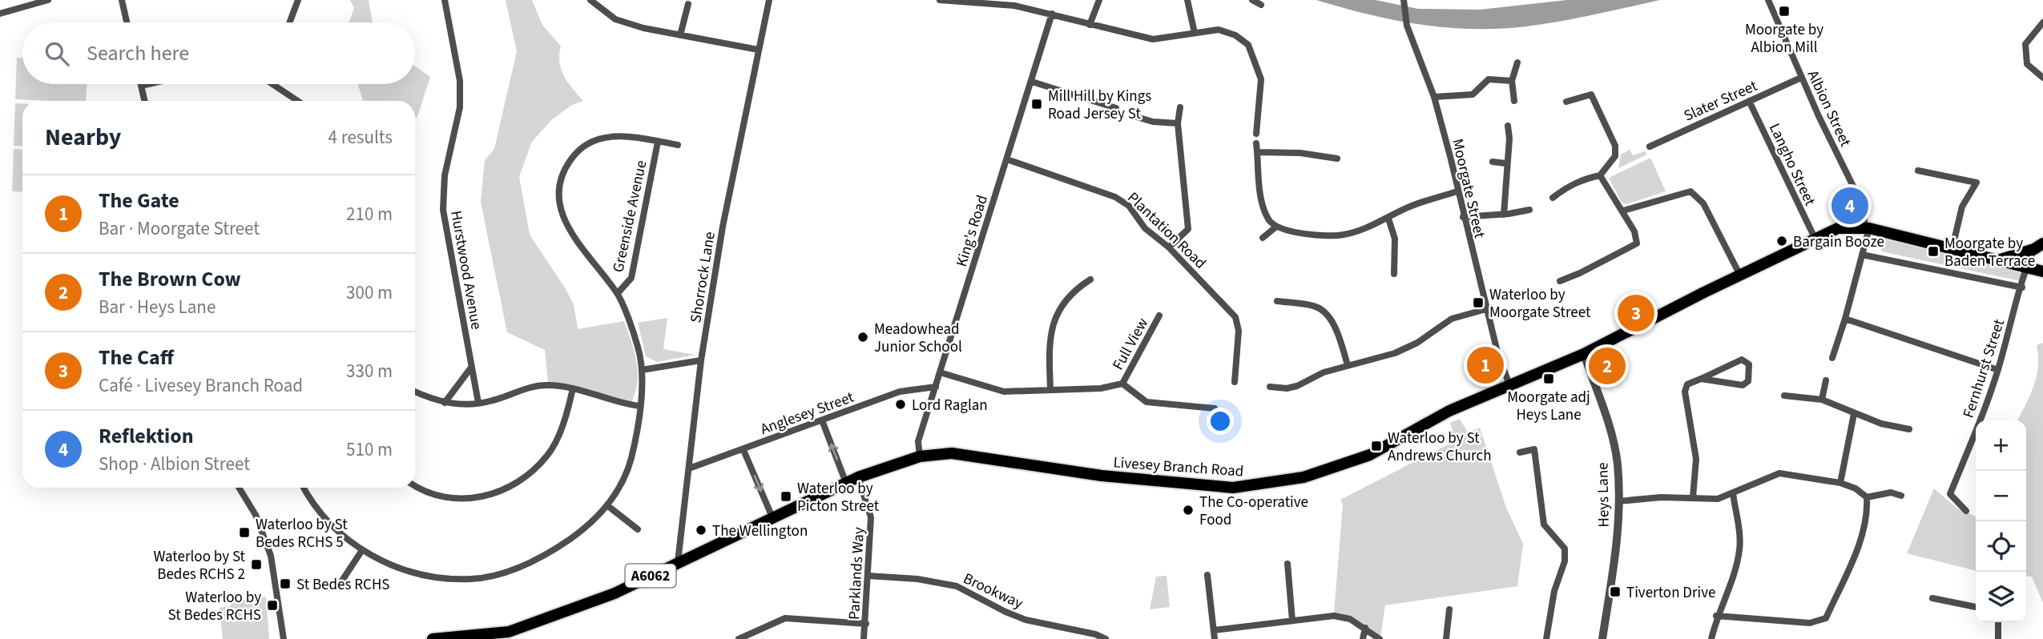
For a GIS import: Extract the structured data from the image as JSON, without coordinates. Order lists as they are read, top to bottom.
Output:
{
  "streets": {
    "main road": ["Livesey Branch Road", "A6062"],
    "street": [
      "Slater Street",
      "Albion Street",
      "Langho Street",
      "Moorgate Street",
      "Greenside Avenue",
      "Plantation Road",
      "King's Road",
      "Hurstwood Avenue",
      "Shorrock Lane",
      "Full View",
      "Fernhurst Street",
      "Anglesey Street",
      "Heys Lane",
      "Parklands Way",
      "Brookway"
    ]
  },
  "crossings": [
    ["Slater Street", "Albion Street"],
    ["Slater Street", "Langho Street"],
    ["Albion Street", "Livesey Branch Road"],
    ["Langho Street", "Livesey Branch Road"],
    ["Moorgate Street", "Livesey Branch Road"],
    ["Plantation Road", "King's Road"],
    ["King's Road", "Full View"],
    ["King's Road", "Anglesey Street"],
    ["King's Road", "Livesey Branch Road"],
    ["Shorrock Lane", "Anglesey Street"],
    ["Shorrock Lane", "Livesey Branch Road"],
    ["Fernhurst Street", "Livesey Branch Road"],
    ["Livesey Branch Road", "Heys Lane"],
    ["Livesey Branch Road", "Parklands Way"],
    ["Parklands Way", "Brookway"]
  ],
  "places": {
    "transit": [
      "Moorgate by Albion Mill",
      "Mill Hill by Kings Road Jersey St",
      "Moorgate by Baden Terrace",
      "Waterloo by Moorgate Street",
      "Moorgate adj Heys Lane",
      "Waterloo by St Andrews Church",
      "Waterloo by Picton Street",
      "Waterloo by St Bedes RCHS 5",
      "Waterloo by St Bedes RCHS 2",
      "St Bedes RCHS",
      "Tiverton Drive",
      "Waterloo by St Bedes RCHS"
    ],
    "other": [
      "Bargain Booze",
      "Meadowhead Junior School",
      "Lord Raglan",
      "The Co-operative Food",
      "The Wellington"
    ]
  },
  "page": {
    "search": "Search here",
    "heading": ["Nearby", "4 results"],
    "list": [
      {
        "mark": "1",
        "name": "The Gate",
        "note": "Bar · Moorgate Street",
        "value": "210 m"
      },
      {
        "mark": "2",
        "name": "The Brown Cow",
        "note": "Bar · Heys Lane",
        "value": "300 m"
      },
      {
        "mark": "3",
        "name": "The Caff",
        "note": "Café · Livesey Branch Road",
        "value": "330 m"
      },
      {
        "mark": "4",
        "name": "Reflektion",
        "note": "Shop · Albion Street",
        "value": "510 m"
      }
    ],
    "pins": [
      "4",
      "3",
      "1",
      "2"
    ],
    "map_buttons": ["+", "−"]
  }
}
